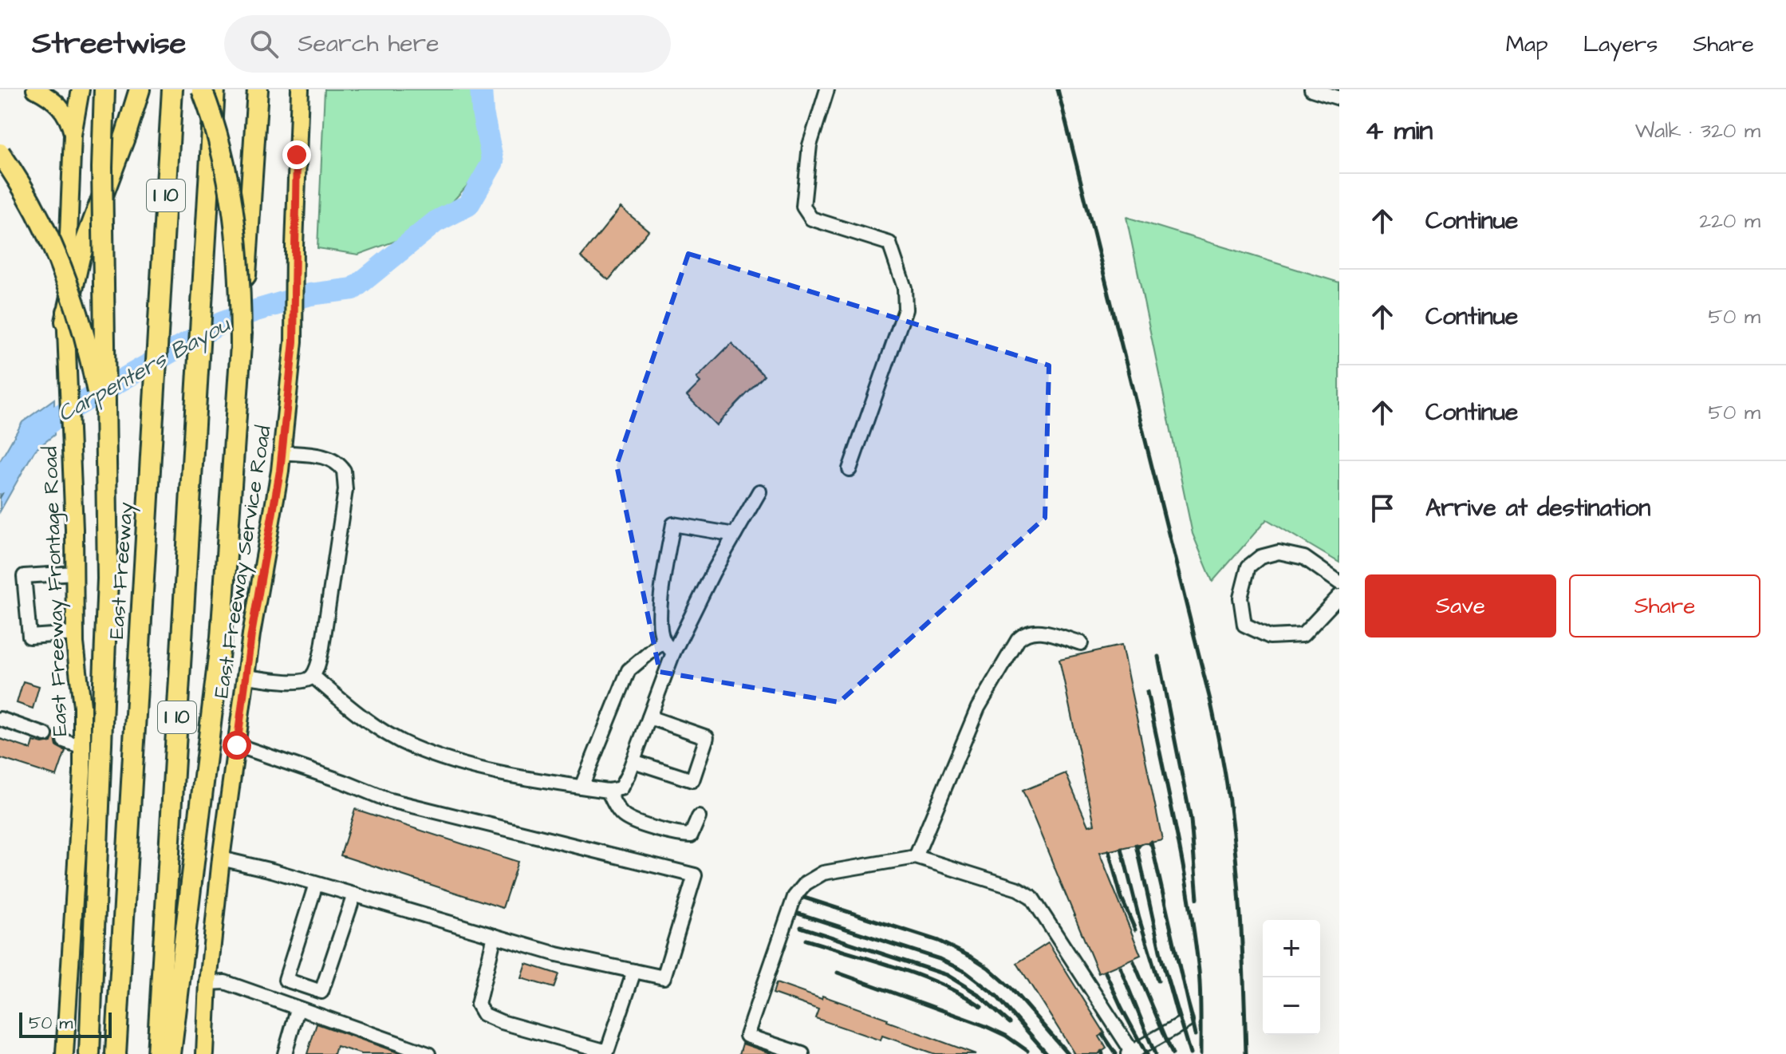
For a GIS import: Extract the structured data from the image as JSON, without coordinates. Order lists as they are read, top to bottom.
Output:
{
  "streets": {
    "highway": ["I 10", "East Freeway"],
    "main road": ["East Freeway Service Road", "East Freeway Frontage Road"]
  },
  "water": ["Carpenters Bayou"],
  "scale_bar": "50 m",
  "page": {
    "header": "Streetwise",
    "search": "Search here",
    "nav": ["Map", "Layers", "Share"],
    "heading": ["4 min", "Walk · 320 m"],
    "list": [
      ["Continue", "220 m"],
      ["Continue", "50 m"],
      ["Continue", "50 m"],
      "Arrive at destination"
    ],
    "buttons": ["Save", "Share"],
    "map_buttons": ["+", "−"],
    "scale": "50 m"
  }
}
